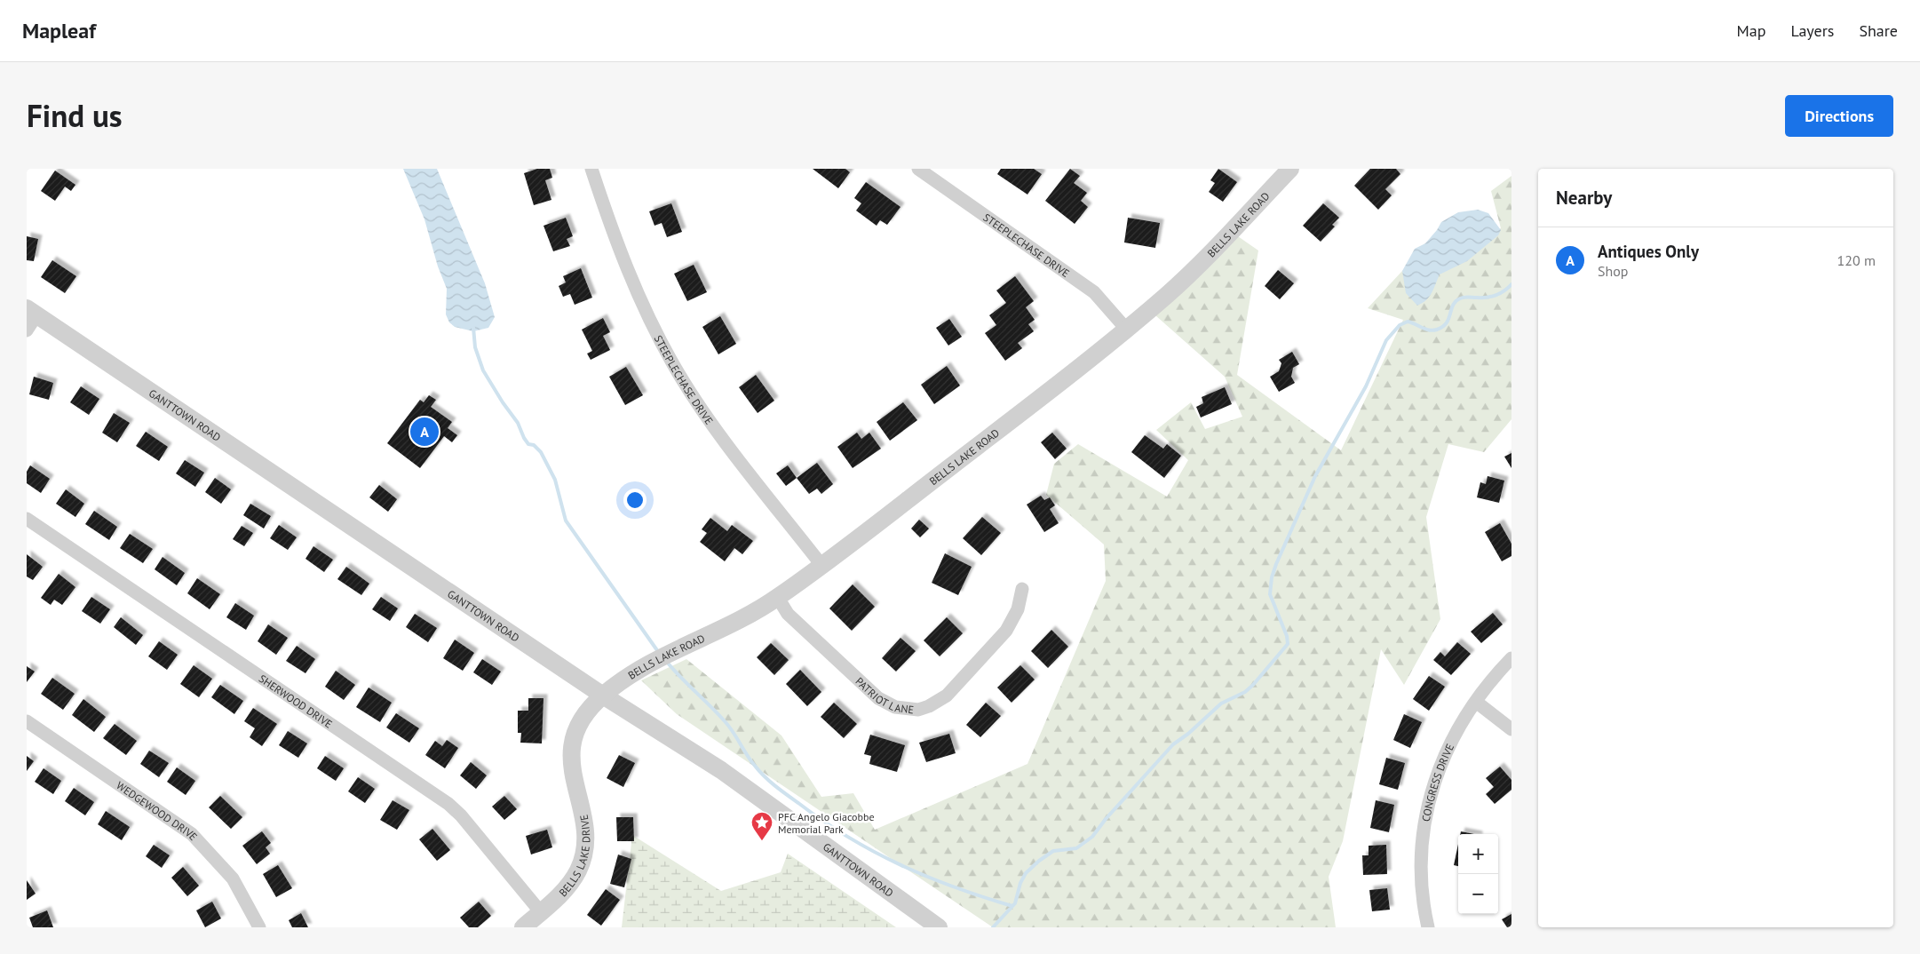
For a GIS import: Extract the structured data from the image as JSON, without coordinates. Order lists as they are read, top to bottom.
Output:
{
  "streets": {
    "street": [
      "BELLS LAKE ROAD",
      "STEEPLECHASE DRIVE",
      "GANTTOWN ROAD",
      "PATRIOT LANE",
      "SHERWOOD DRIVE",
      "CONGRESS DRIVE",
      "WEDGEWOOD DRIVE",
      "BELLS LAKE DRIVE"
    ]
  },
  "crossings": [
    ["BELLS LAKE ROAD", "STEEPLECHASE DRIVE"],
    ["BELLS LAKE ROAD", "GANTTOWN ROAD"],
    ["BELLS LAKE ROAD", "PATRIOT LANE"],
    ["BELLS LAKE ROAD", "BELLS LAKE DRIVE"],
    ["GANTTOWN ROAD", "BELLS LAKE DRIVE"],
    ["SHERWOOD DRIVE", "BELLS LAKE DRIVE"]
  ],
  "places": {
    "place": ["PFC Angelo Giacobbe Memorial Park"]
  },
  "page": {
    "header": "Mapleaf",
    "nav": ["Map", "Layers", "Share"],
    "title": "Find us",
    "buttons": "Directions",
    "heading": "Nearby",
    "list": [
      {
        "mark": "A",
        "name": "Antiques Only",
        "note": "Shop",
        "value": "120 m"
      }
    ],
    "pins": "A",
    "map_buttons": ["+", "−"]
  }
}
